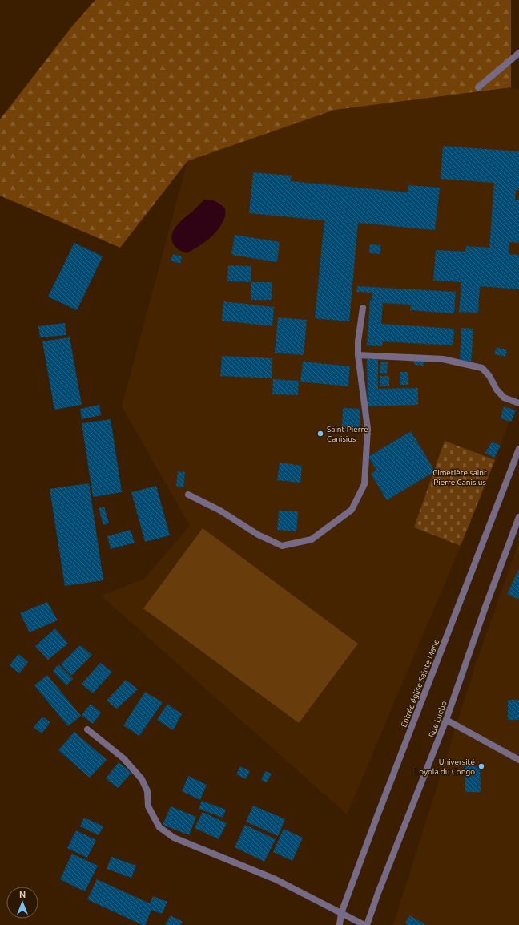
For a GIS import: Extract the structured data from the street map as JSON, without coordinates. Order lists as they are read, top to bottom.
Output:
{
  "streets": {
    "street": ["Entrée église Sainte Marie", "Rue Luebo"]
  },
  "parks": ["Cimetière saint Pierre Canisius"],
  "places": ["Saint Pierre Canisius", "Université Loyola du Congo"],
  "north": "top"
}
